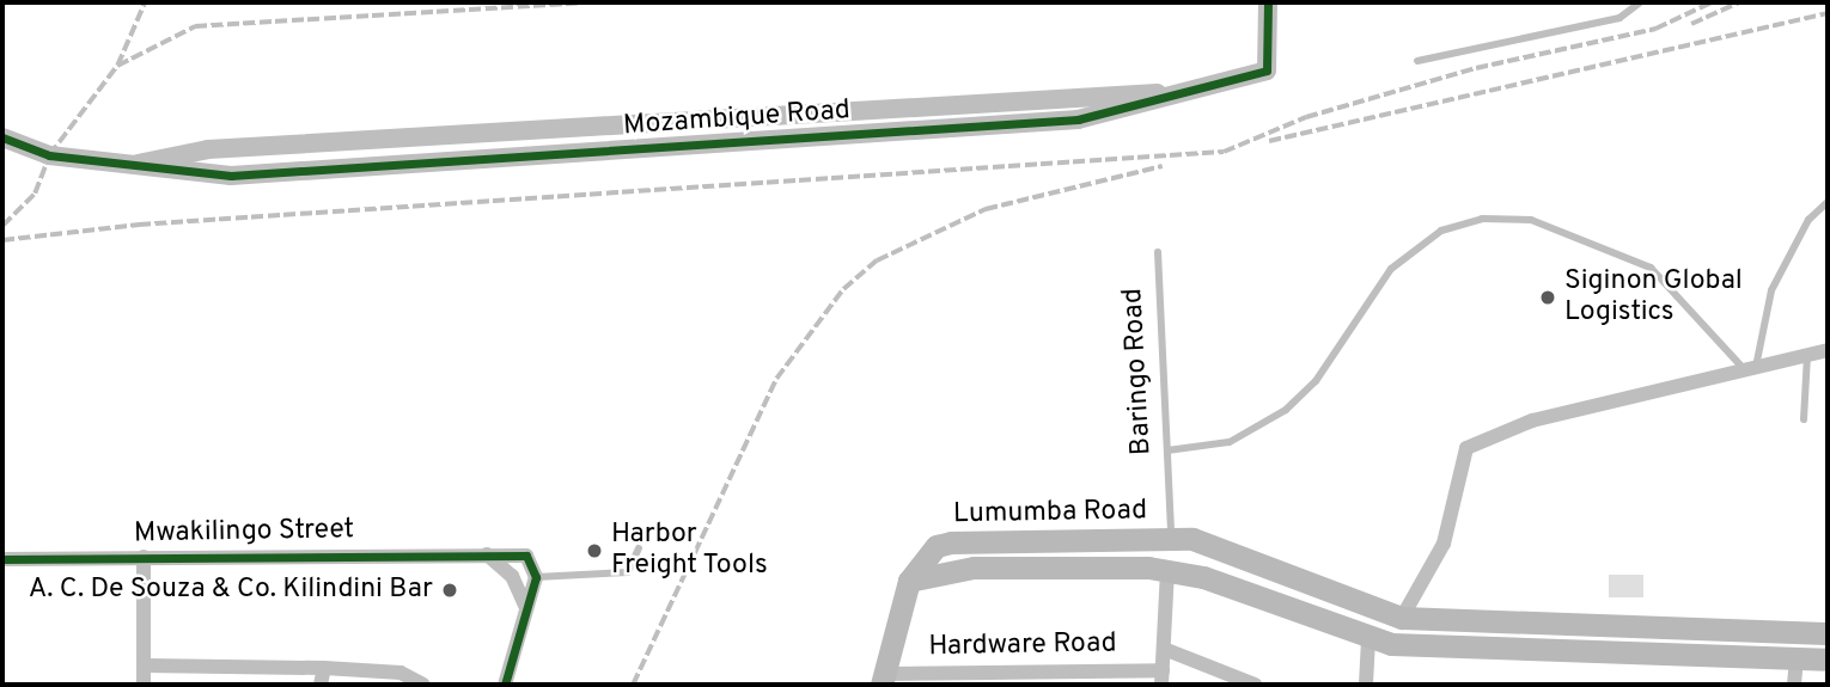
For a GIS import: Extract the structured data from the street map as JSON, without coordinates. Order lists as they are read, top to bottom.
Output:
{
  "streets": {
    "main road": ["Lumumba Road"],
    "street": ["Mozambique Road", "Mwakilingo Street", "Hardware Road"],
    "lane": ["Baringo Road"]
  },
  "crossings": [
    ["Baringo Road", "Lumumba Road"]
  ],
  "places": ["Siginon Global Logistics", "Harbor Freight Tools", "A. C. De Souza & Co. Kilindini Bar"]
}
